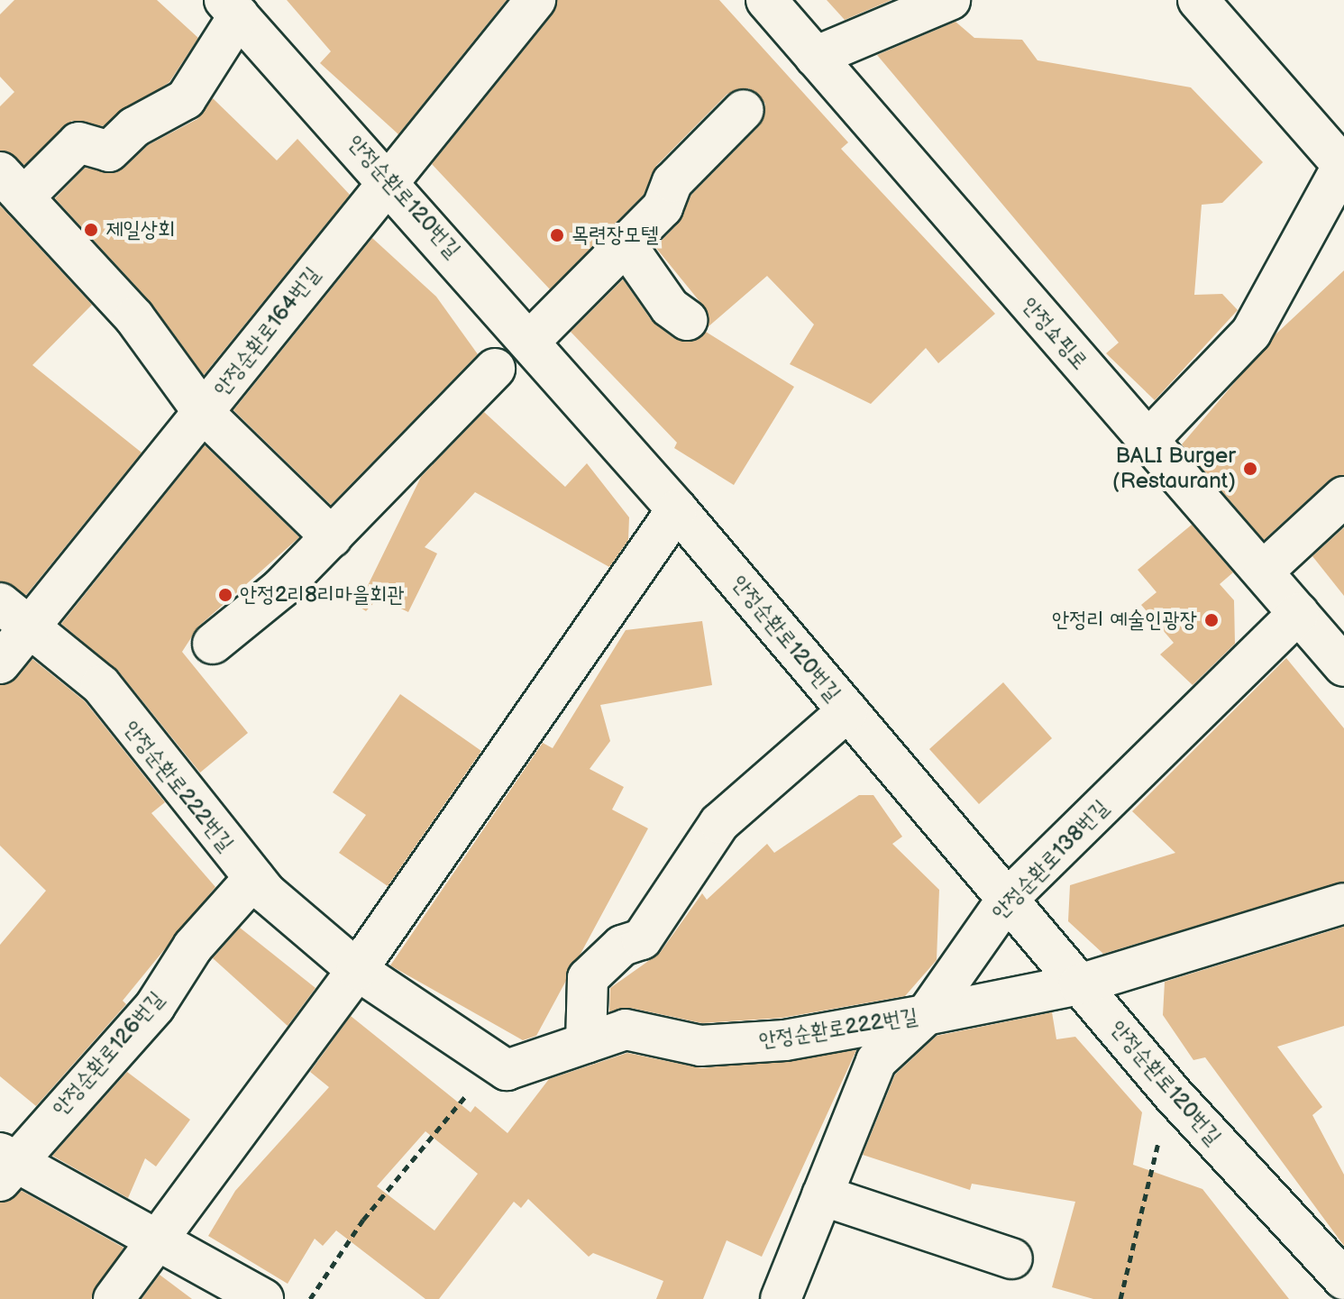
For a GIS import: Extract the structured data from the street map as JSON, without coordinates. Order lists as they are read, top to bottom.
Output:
{
  "streets": {
    "street": [
      "안정순환로120번길",
      "안정순환로164번길",
      "안정쇼핑로",
      "안정순환로222번길",
      "안정순환로138번길",
      "안정순환로126번길"
    ]
  },
  "crossings": [
    ["안정순환로120번길", "안정순환로164번길"],
    ["안정순환로120번길", "안정순환로222번길"],
    ["안정순환로120번길", "안정순환로138번길"],
    ["안정순환로164번길", "안정순환로222번길"],
    ["안정쇼핑로", "안정순환로138번길"],
    ["안정순환로222번길", "안정순환로138번길"],
    ["안정순환로222번길", "안정순환로126번길"]
  ],
  "places": [
    "제일상회",
    "목련장모텔",
    "BALI Burger (Restaurant)",
    "안정2리8리마을회관",
    "안정리 예술인광장"
  ]
}
